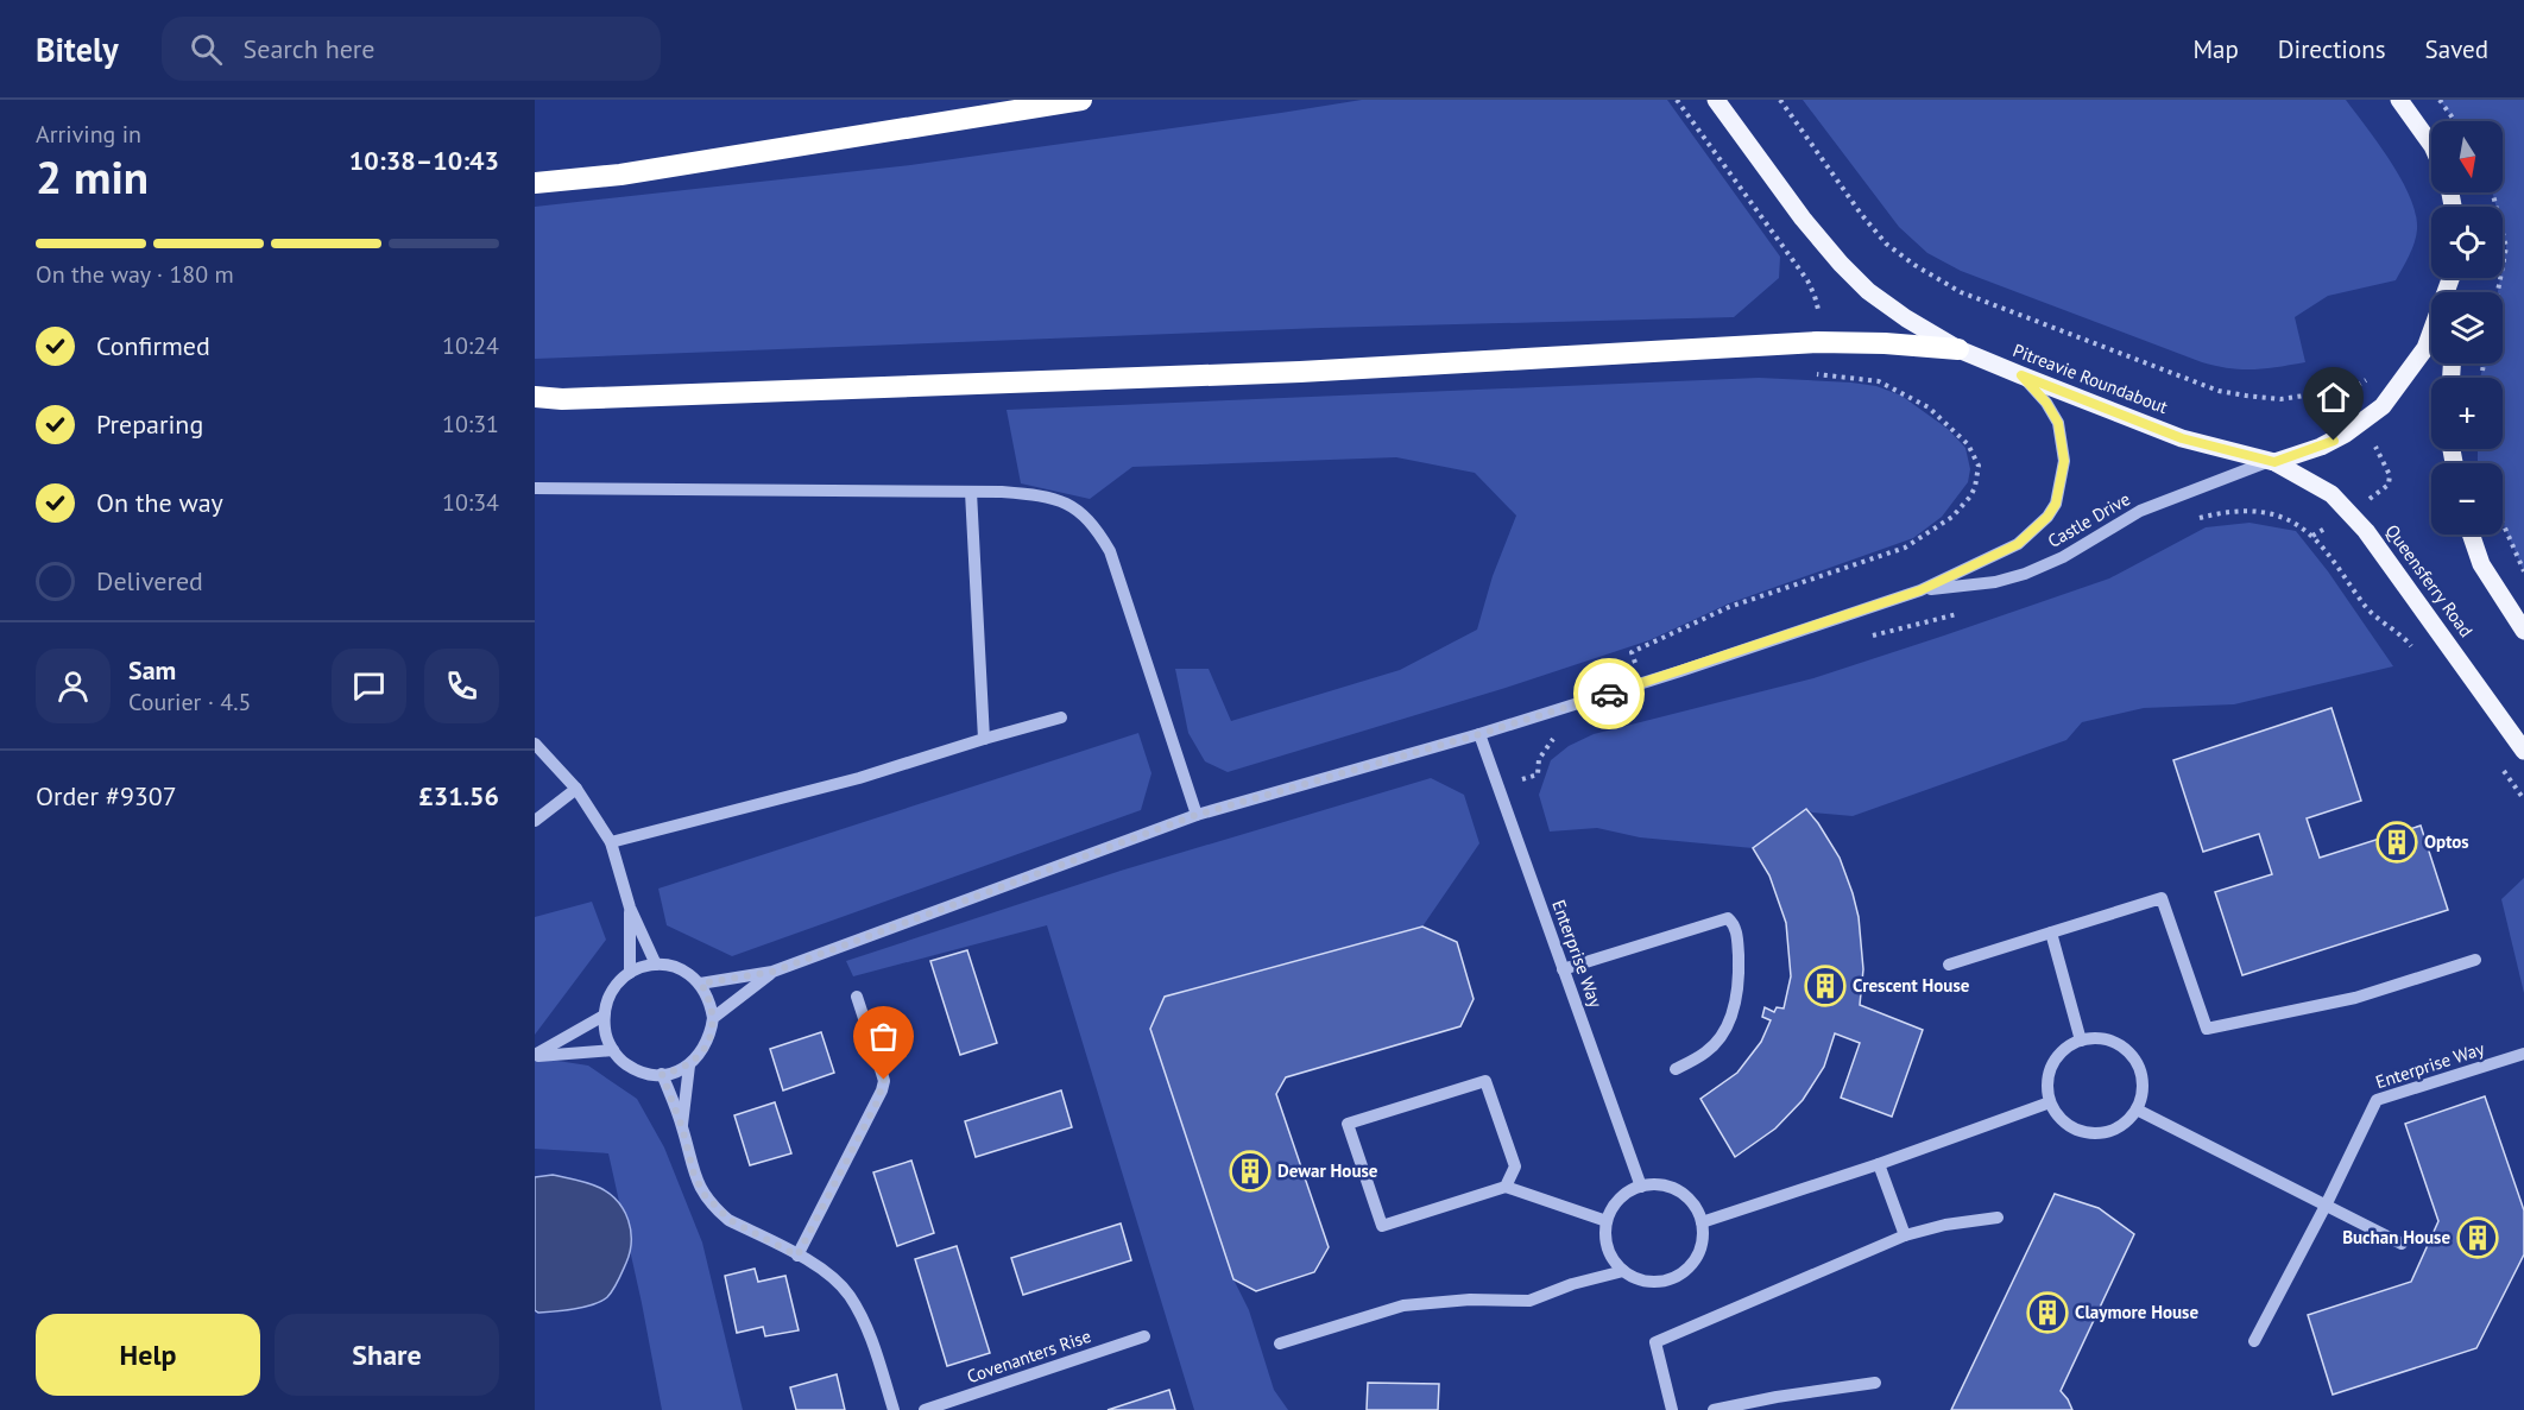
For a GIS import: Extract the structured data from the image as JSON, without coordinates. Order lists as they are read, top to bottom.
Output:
{
  "streets": {
    "main road": ["Pitreavie Roundabout", "Queensferry Road"],
    "street": ["Castle Drive", "Enterprise Way", "Covenanters Rise"]
  },
  "crossings": [
    ["Pitreavie Roundabout", "Castle Drive"],
    ["Pitreavie Roundabout", "Queensferry Road"],
    ["Castle Drive", "Queensferry Road"],
    ["Castle Drive", "Enterprise Way"]
  ],
  "places": {
    "building": [
      "Optos",
      "Crescent House",
      "Dewar House",
      "Buchan House",
      "Claymore House"
    ]
  },
  "north": "bottom",
  "page": {
    "header": "Bitely",
    "search": "Search here",
    "nav": ["Map", "Directions", "Saved"],
    "heading": ["2 min", "Arriving in", "10:38–10:43"],
    "panel": [
      "Sam",
      "Courier · 4.5",
      "Order #9307",
      "£31.56"
    ],
    "map_buttons": ["+", "−"],
    "bar": "On the way · 180 m",
    "list": [
      ["Confirmed", "10:24"],
      ["Preparing", "10:31"],
      ["On the way", "10:34"],
      "Delivered"
    ],
    "buttons": ["Help", "Share"]
  }
}
